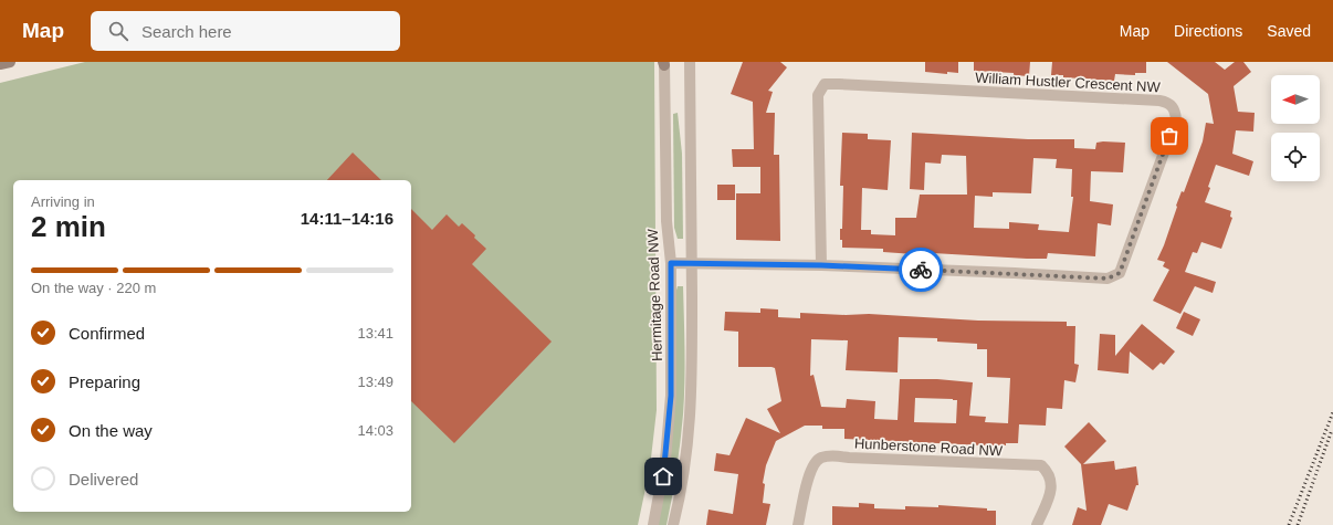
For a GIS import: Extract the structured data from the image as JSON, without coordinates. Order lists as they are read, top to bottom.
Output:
{
  "streets": {
    "street": ["William Hustler Crescent NW", "Hermitage Road NW", "Hunberstone Road NW"]
  },
  "crossings": [
    ["William Hustler Crescent NW", "Hermitage Road NW"]
  ],
  "north": "left",
  "page": {
    "header": "Map",
    "search": "Search here",
    "nav": ["Map", "Directions", "Saved"],
    "heading": ["2 min", "Arriving in", "14:11–14:16"],
    "bar": "On the way · 220 m",
    "list": [
      ["Confirmed", "13:41"],
      ["Preparing", "13:49"],
      ["On the way", "14:03"],
      "Delivered"
    ]
  }
}
